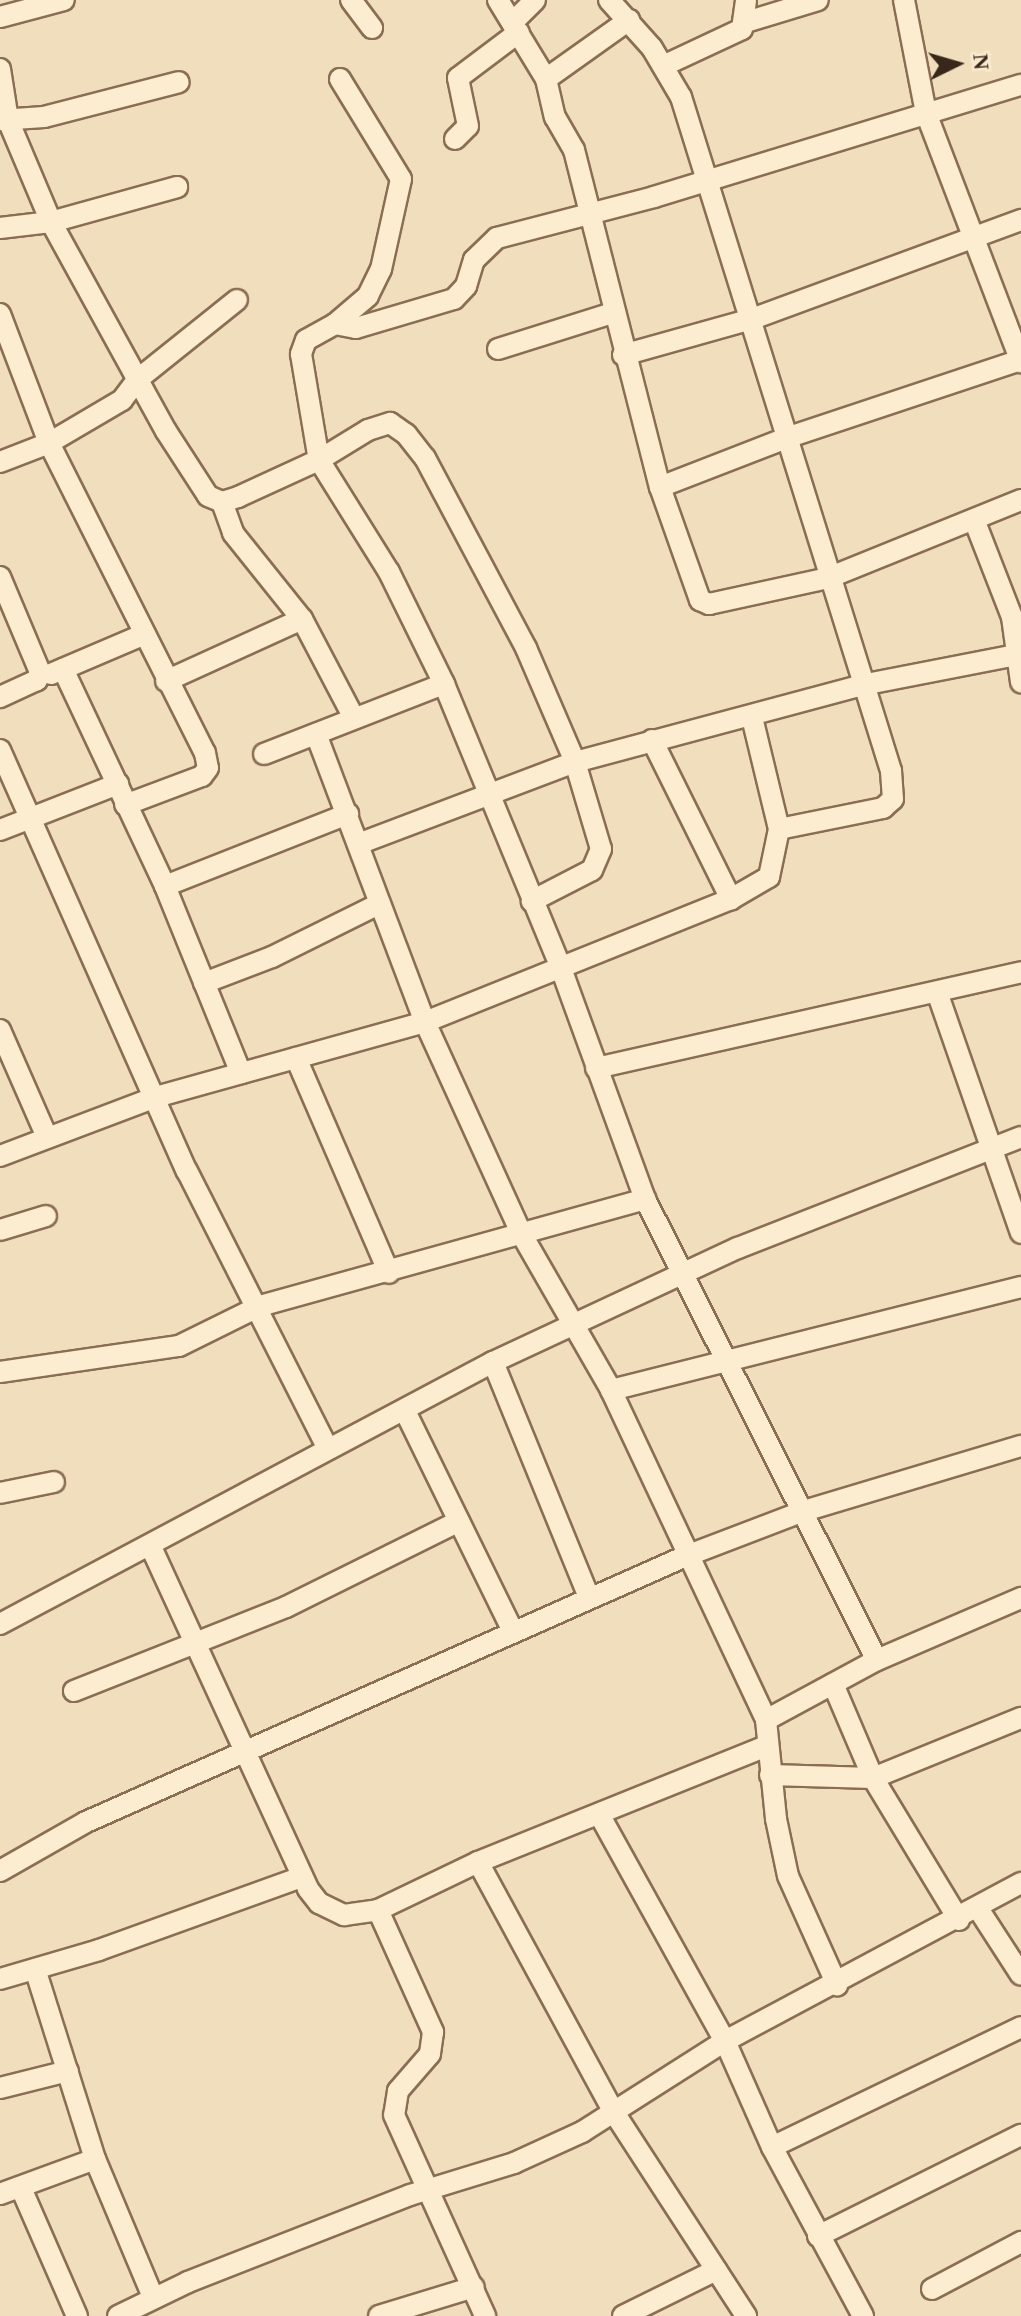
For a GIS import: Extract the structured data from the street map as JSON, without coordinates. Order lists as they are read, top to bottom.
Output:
{
  "north": "right"
}
